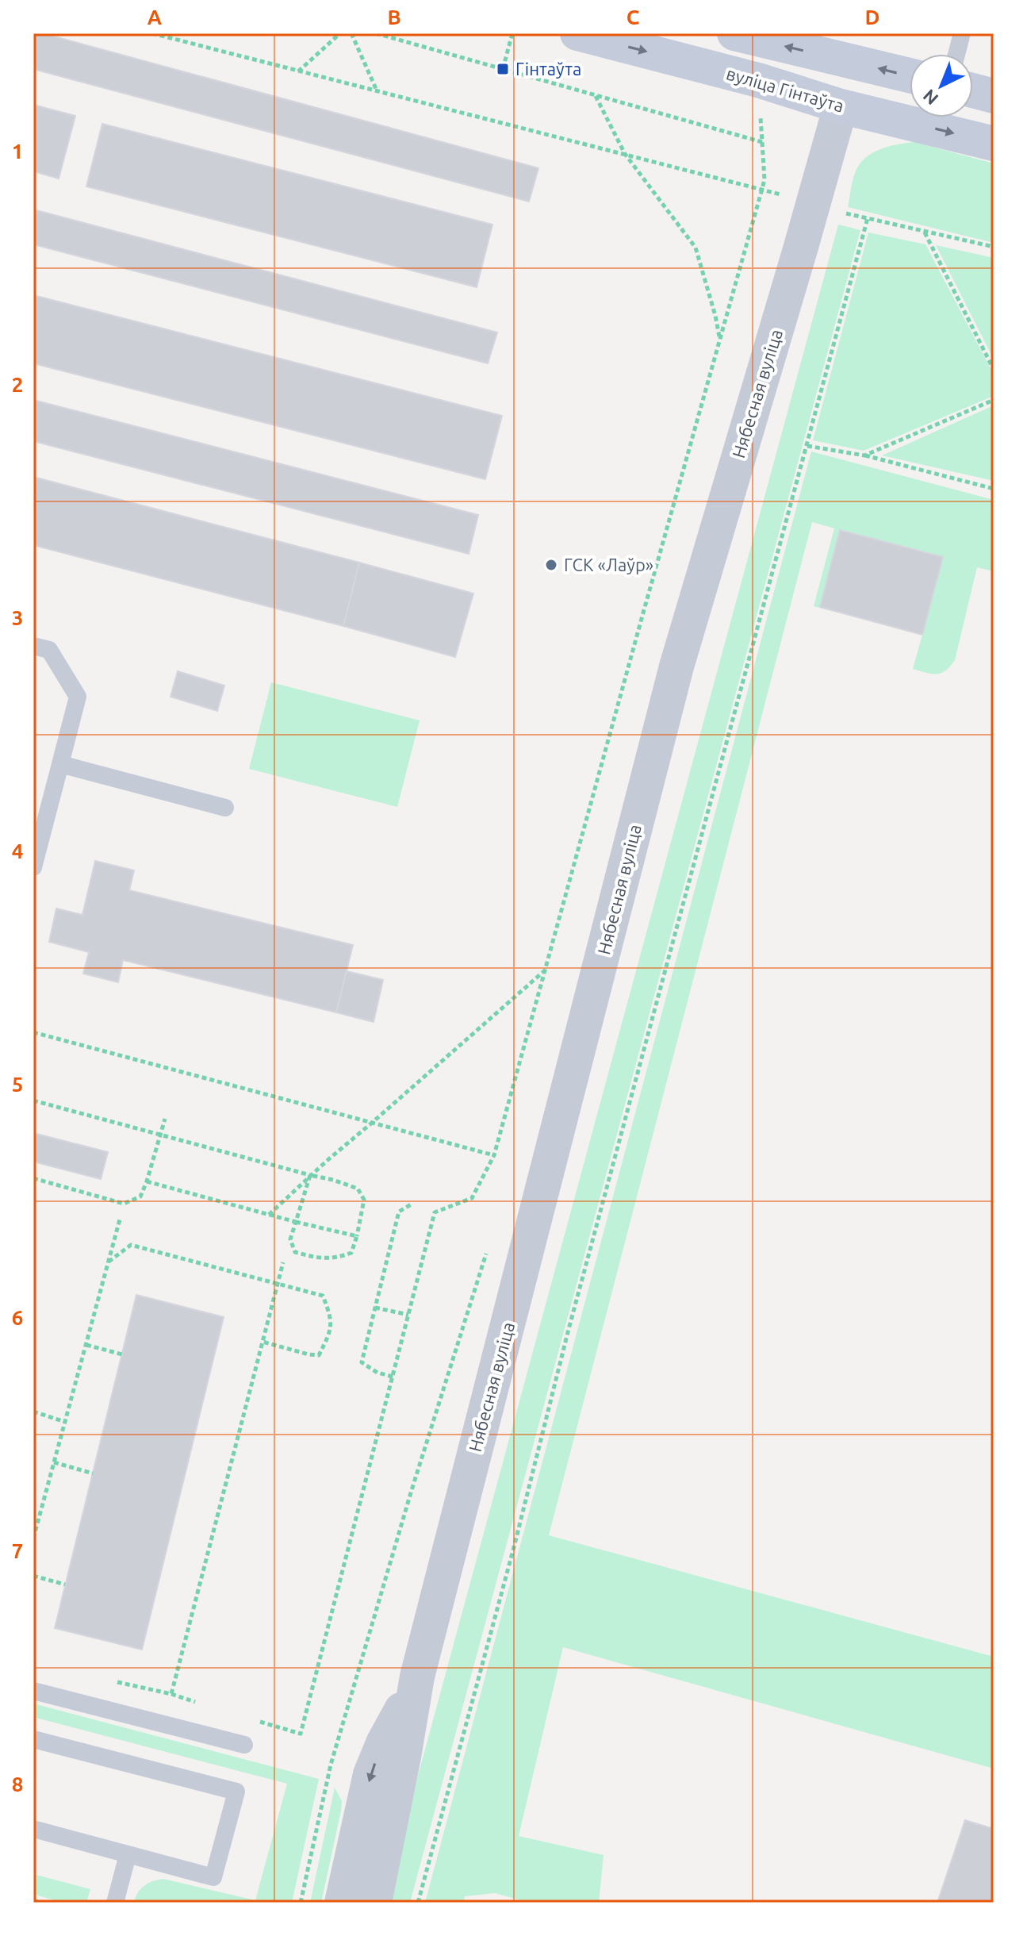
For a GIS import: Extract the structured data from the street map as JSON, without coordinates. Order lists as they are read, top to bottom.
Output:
{
  "streets": {
    "main road": ["вуліца Гінтаўта"],
    "street": ["Нябесная вуліца"]
  },
  "crossings": [
    ["вуліца Гінтаўта", "Нябесная вуліца"]
  ],
  "places": {
    "transit": ["Гінтаўта"],
    "other": ["ГСК «Лаўр»"]
  },
  "north": "bottom left",
  "grid": {
    "columns": [
      "A",
      "B",
      "C",
      "D"
    ],
    "rows": [
      "1",
      "2",
      "3",
      "4",
      "5",
      "6",
      "7",
      "8"
    ]
  }
}
